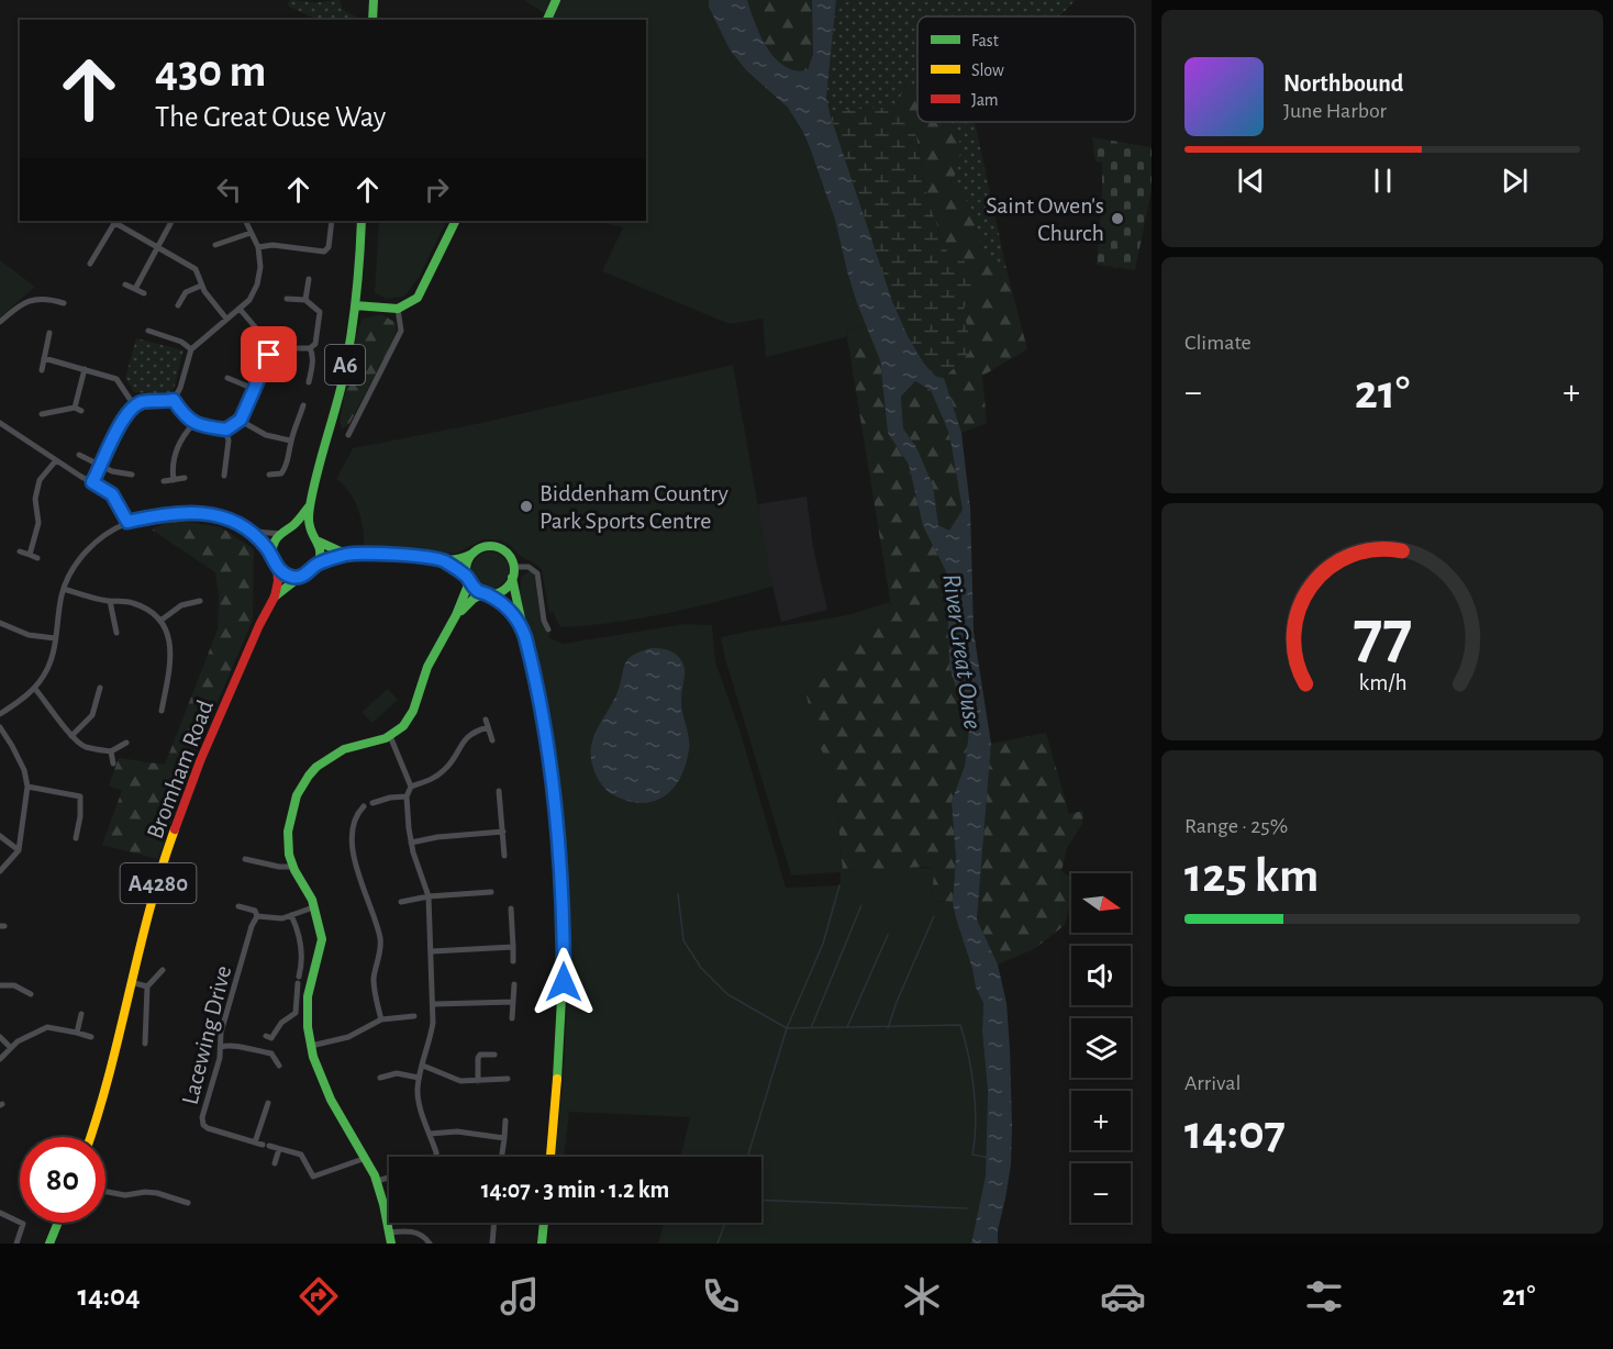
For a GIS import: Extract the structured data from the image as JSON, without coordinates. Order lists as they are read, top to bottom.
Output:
{
  "streets": {
    "main road": ["A6", "Bromham Road", "A4280"],
    "street": ["Lacewing Drive"]
  },
  "crossings": [
    ["A6", "Bromham Road"]
  ],
  "water": ["River Great Ouse"],
  "places": ["Saint Owen's Church", "Biddenham Country Park Sports Centre"],
  "legend": ["Fast", "Slow", "Jam"],
  "north": "right",
  "page": {
    "turn": ["430 m", "The Great Ouse Way"],
    "song": ["Northbound", "June Harbor"],
    "tile": [
      "Climate",
      ["Range · 25%", "125 km"],
      ["Arrival", "14:07"]
    ],
    "heat": ["−", "21°", "+"],
    "map_buttons": ["+", "−"],
    "limit": "80",
    "trip": "14:07 · 3 min · 1.2 km",
    "tabs": ["14:04", "21°"],
    "gauge": ["77", "km/h"]
  }
}
